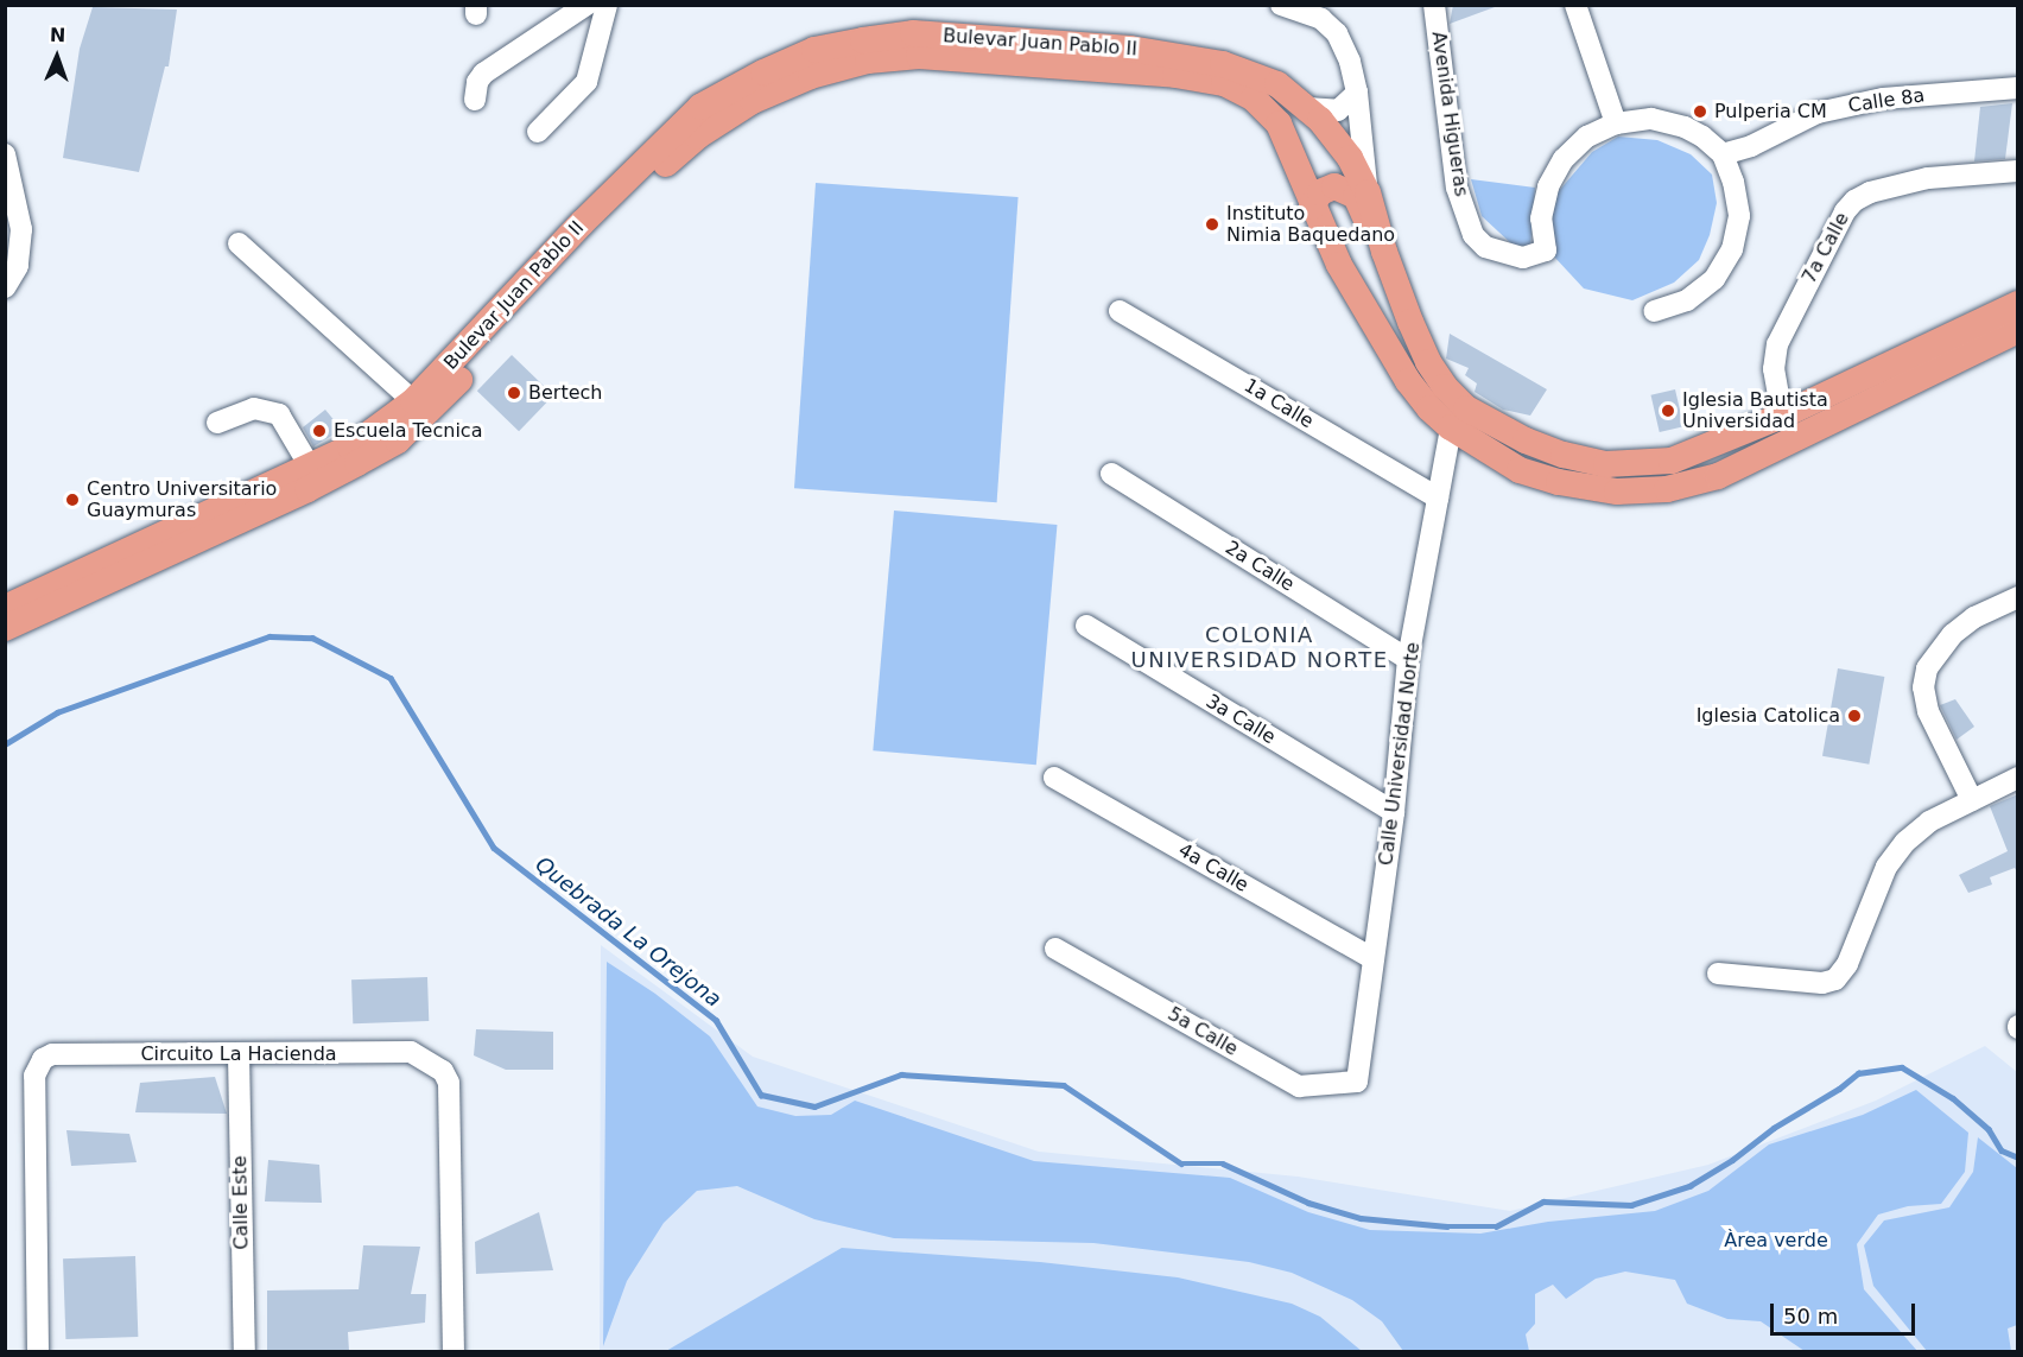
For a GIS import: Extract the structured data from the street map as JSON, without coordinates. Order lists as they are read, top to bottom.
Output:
{
  "streets": {
    "main road": ["Bulevar Juan Pablo II"],
    "street": [
      "Calle 8a",
      "Avenida Higueras",
      "7a Calle",
      "1a Calle",
      "2a Calle",
      "3a Calle",
      "Calle Universidad Norte",
      "4a Calle",
      "5a Calle",
      "Circuito La Hacienda",
      "Calle Este"
    ]
  },
  "crossings": [
    ["Bulevar Juan Pablo II", "7a Calle"],
    ["Bulevar Juan Pablo II", "Calle Universidad Norte"],
    ["Calle 8a", "Avenida Higueras"],
    ["1a Calle", "Calle Universidad Norte"],
    ["2a Calle", "Calle Universidad Norte"],
    ["3a Calle", "Calle Universidad Norte"],
    ["Calle Universidad Norte", "4a Calle"],
    ["Calle Universidad Norte", "5a Calle"],
    ["Circuito La Hacienda", "Calle Este"]
  ],
  "districts": ["COLONIA UNIVERSIDAD NORTE"],
  "water": ["Quebrada La Orejona"],
  "parks": ["Àrea verde"],
  "places": [
    "Pulperia CM",
    "Instituto Nimia Baquedano",
    "Bertech",
    "Iglesia Bautista Universidad",
    "Escuela Tecnica",
    "Centro Universitario Guaymuras",
    "Iglesia Catolica"
  ],
  "scale_bar": "50 m",
  "north": "top"
}
